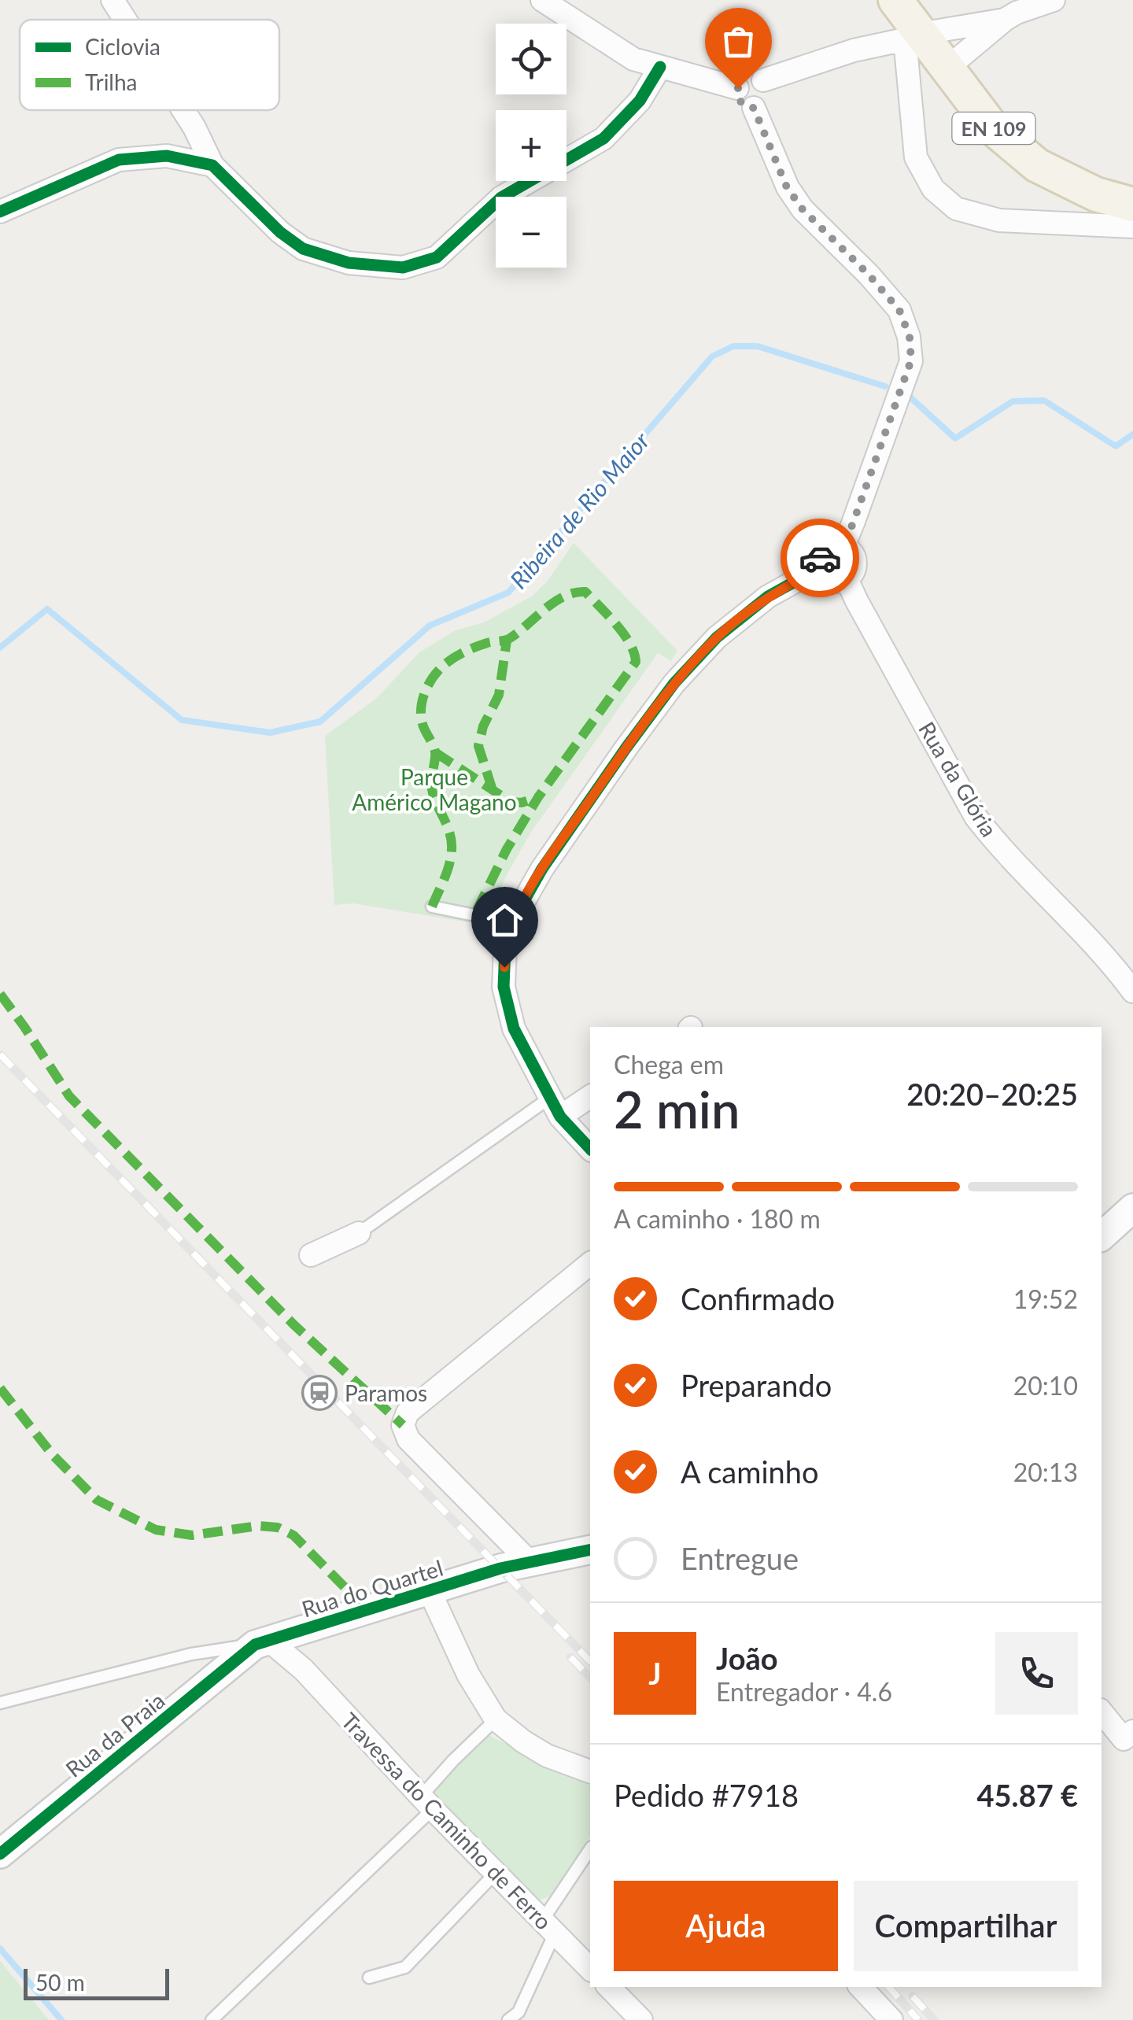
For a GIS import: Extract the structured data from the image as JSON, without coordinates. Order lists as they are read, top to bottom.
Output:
{
  "streets": {
    "main road": ["EN 109"],
    "street": [
      "Rua da Glória",
      "Rua do Quartel",
      "Rua da Praia",
      "Travessa do Caminho de Ferro"
    ]
  },
  "crossings": [
    ["Rua do Quartel", "Rua da Praia"],
    ["Rua do Quartel", "Travessa do Caminho de Ferro"],
    ["Rua da Praia", "Travessa do Caminho de Ferro"]
  ],
  "water": ["Ribeira de Rio Maior"],
  "parks": ["Parque Américo Magano"],
  "places": {
    "station": ["Paramos"]
  },
  "legend": ["Ciclovia", "Trilha"],
  "scale_bar": "50 m",
  "page": {
    "map_buttons": ["+", "−"],
    "heading": ["2 min", "Chega em", "20:20–20:25"],
    "panel": [
      "João",
      "Entregador · 4.6",
      "Pedido #7918",
      "45.87 €"
    ],
    "bar": "A caminho · 180 m",
    "list": [
      ["Confirmado", "19:52"],
      ["Preparando", "20:10"],
      ["A caminho", "20:13"],
      "Entregue"
    ],
    "round": "J",
    "buttons": ["Ajuda", "Compartilhar"],
    "scale": "50 m"
  }
}
